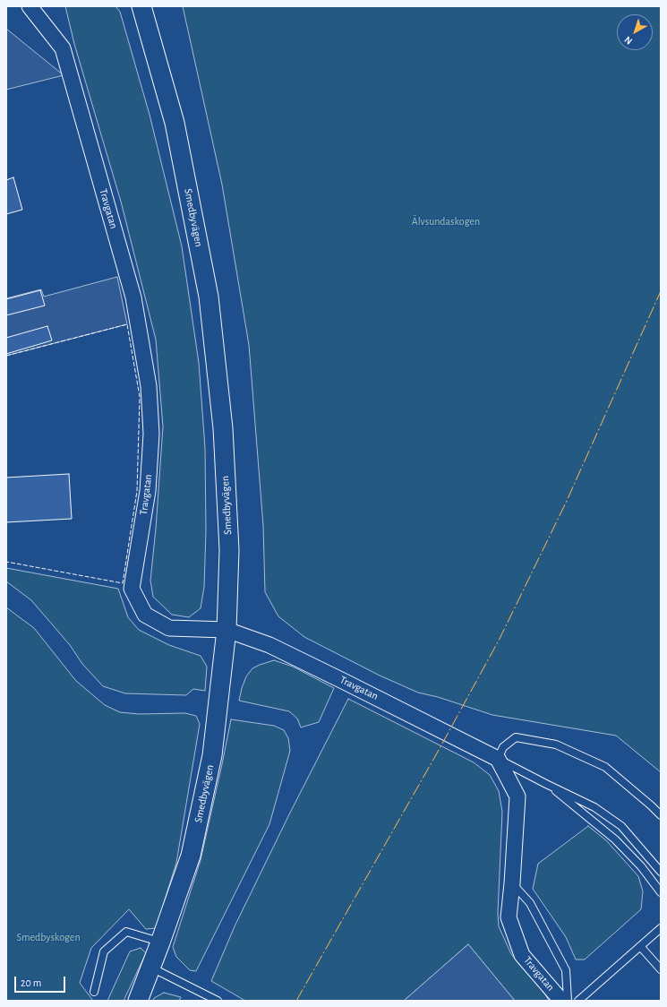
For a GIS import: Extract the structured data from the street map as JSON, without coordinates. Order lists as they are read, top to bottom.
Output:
{
  "streets": {
    "street": ["Travgatan", "Smedbyvägen"]
  },
  "crossings": [
    ["Travgatan", "Smedbyvägen"]
  ],
  "parks": ["Älvsundaskogen", "Smedbyskogen"],
  "scale_bar": "20 m",
  "north": "bottom left"
}
